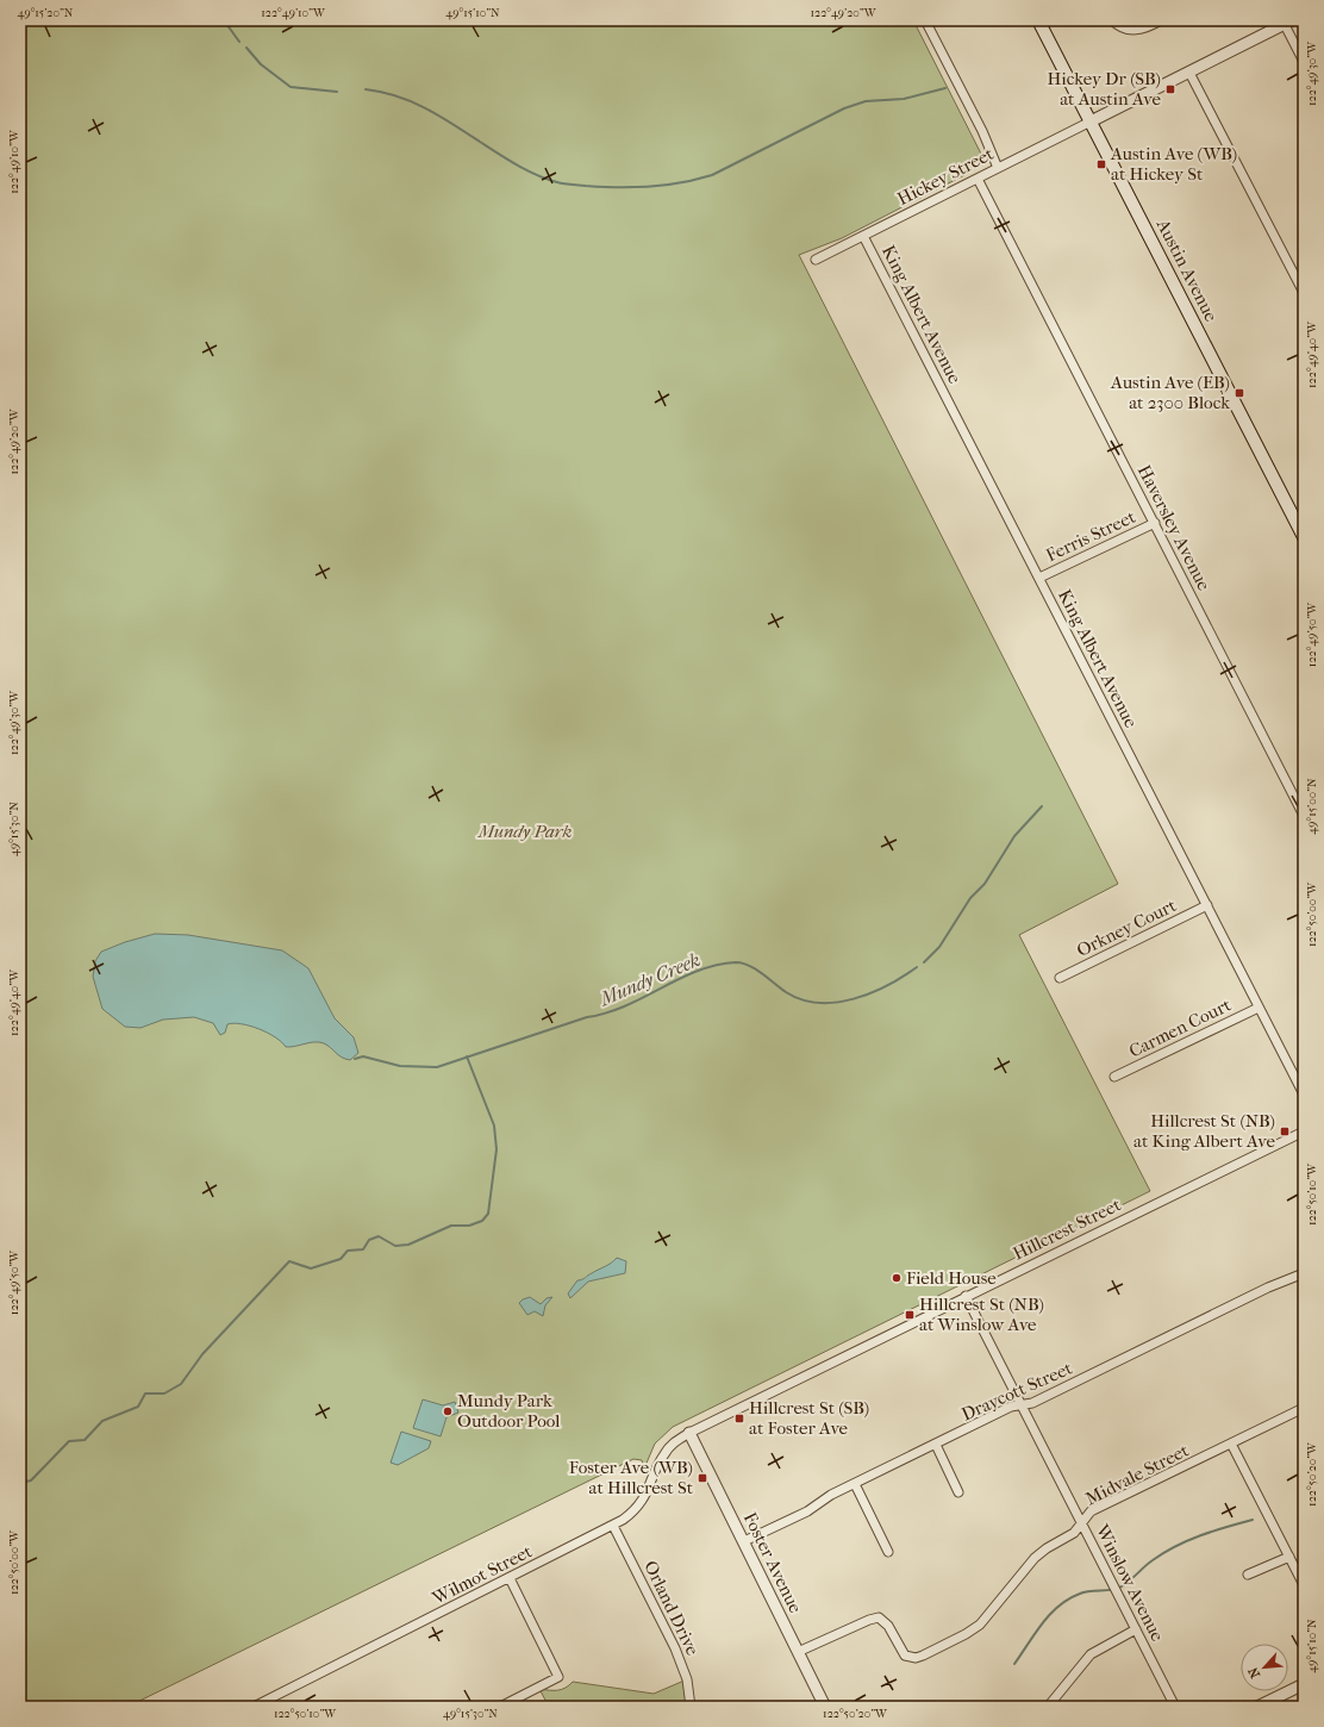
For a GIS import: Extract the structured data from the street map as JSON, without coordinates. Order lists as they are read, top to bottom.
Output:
{
  "streets": {
    "main road": ["Austin Avenue"],
    "street": [
      "Hickey Street",
      "King Albert Avenue",
      "Haversley Avenue",
      "Ferris Street",
      "Orkney Court",
      "Carmen Court",
      "Hillcrest Street",
      "Draycott Street",
      "Midvale Street",
      "Foster Avenue",
      "Wilmot Street",
      "Winslow Avenue",
      "Orland Drive"
    ]
  },
  "crossings": [
    ["Hickey Street", "Austin Avenue"],
    ["Hickey Street", "King Albert Avenue"],
    ["Hickey Street", "Haversley Avenue"],
    ["King Albert Avenue", "Ferris Street"],
    ["King Albert Avenue", "Orkney Court"],
    ["King Albert Avenue", "Carmen Court"],
    ["Haversley Avenue", "Ferris Street"],
    ["Hillcrest Street", "Foster Avenue"],
    ["Hillcrest Street", "Wilmot Street"],
    ["Hillcrest Street", "Winslow Avenue"],
    ["Draycott Street", "Foster Avenue"],
    ["Draycott Street", "Winslow Avenue"],
    ["Midvale Street", "Foster Avenue"],
    ["Midvale Street", "Winslow Avenue"],
    ["Foster Avenue", "Wilmot Street"],
    ["Wilmot Street", "Orland Drive"]
  ],
  "water": ["Mundy Creek"],
  "parks": ["Mundy Park"],
  "places": {
    "transit": [
      "Hickey Dr (SB) at Austin Ave",
      "Austin Ave (WB) at Hickey St",
      "Austin Ave (EB) at 2300 Block",
      "Hillcrest St (NB) at King Albert Ave",
      "Hillcrest St (NB) at Winslow Ave",
      "Hillcrest St (SB) at Foster Ave",
      "Foster Ave (WB) at Hillcrest St"
    ],
    "other": ["Field House", "Mundy Park Outdoor Pool"]
  },
  "north": "bottom left",
  "coordinates": [
    "49°15'20\"N",
    "122°49'10\"W",
    "49°15'10\"N",
    "122°49'20\"W",
    "122°49'30\"W",
    "122°49'40\"W",
    "122°49'50\"W",
    "49°15'00\"N",
    "49°15'30\"N",
    "122°50'00\"W",
    "122°50'10\"W",
    "122°50'20\"W"
  ]
}
